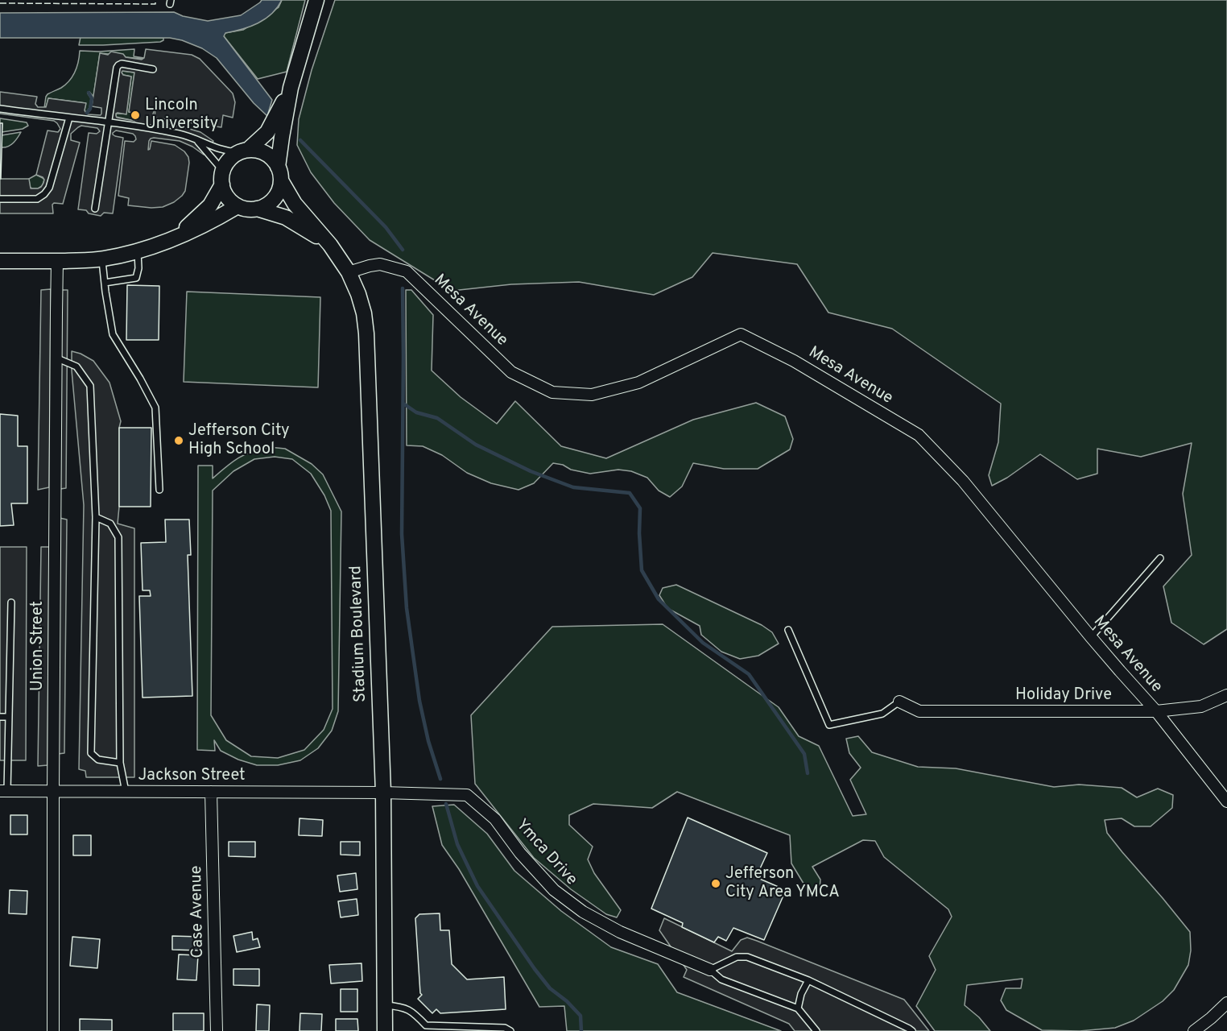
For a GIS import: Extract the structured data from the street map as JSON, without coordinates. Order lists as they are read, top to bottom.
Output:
{
  "streets": {
    "main road": ["Stadium Boulevard"],
    "street": [
      "Mesa Avenue",
      "Union Street",
      "Holiday Drive",
      "Jackson Street",
      "Ymca Drive",
      "Case Avenue"
    ]
  },
  "crossings": [
    ["Mesa Avenue", "Stadium Boulevard"],
    ["Mesa Avenue", "Holiday Drive"],
    ["Stadium Boulevard", "Jackson Street"],
    ["Stadium Boulevard", "Ymca Drive"],
    ["Union Street", "Jackson Street"],
    ["Jackson Street", "Ymca Drive"],
    ["Jackson Street", "Case Avenue"]
  ],
  "places": ["Lincoln University", "Jefferson City High School", "Jefferson City Area YMCA"]
}
